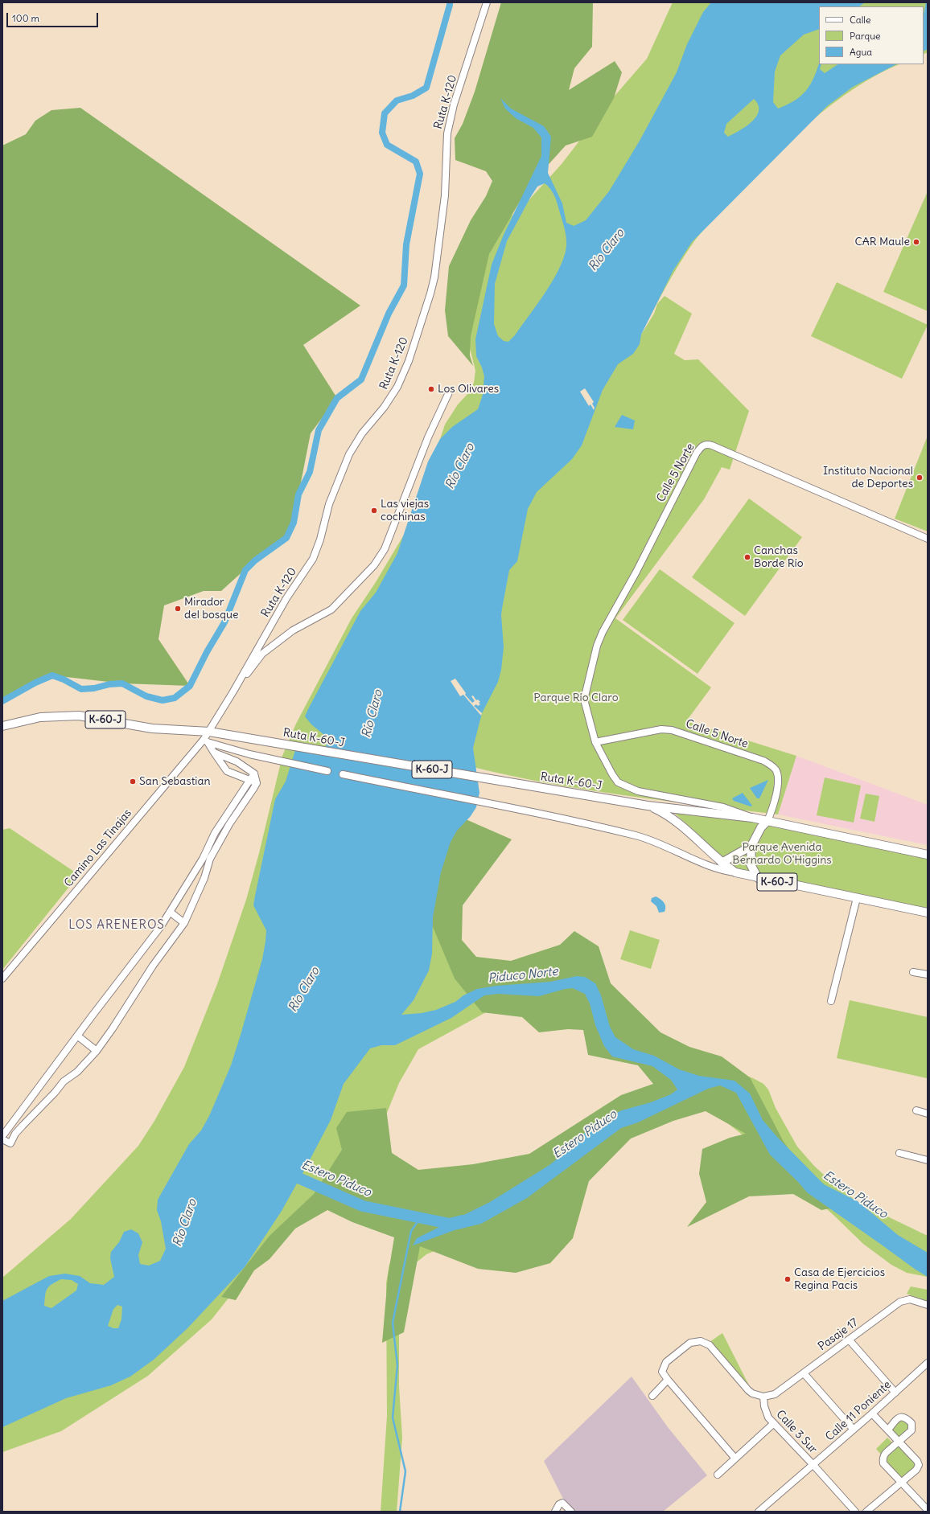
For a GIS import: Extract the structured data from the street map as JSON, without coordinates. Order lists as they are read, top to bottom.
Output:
{
  "streets": {
    "main road": ["K-60-J", "Ruta K-60-J"],
    "street": [
      "Ruta K-120",
      "Calle 5 Norte",
      "Camino Las Tinajas",
      "Pasaje 17",
      "Calle 11 Poniente",
      "Calle 3 Sur"
    ]
  },
  "crossings": [
    ["Ruta K-120", "Ruta K-60-J"],
    ["Ruta K-120", "Camino Las Tinajas"],
    ["Calle 5 Norte", "K-60-J"],
    ["K-60-J", "Ruta K-60-J"],
    ["Ruta K-60-J", "Camino Las Tinajas"],
    ["Pasaje 17", "Calle 3 Sur"],
    ["Calle 11 Poniente", "Calle 3 Sur"]
  ],
  "districts": ["LOS ARENEROS"],
  "water": ["Río Claro", "Piduco Norte", "Estero Piduco"],
  "parks": ["Parque Río Claro", "Parque Avenida Bernardo O'Higgins"],
  "places": [
    "CAR Maule",
    "Los Olivares",
    "Instituto Nacional de Deportes",
    "Las viejas cochinas",
    "Canchas Borde Río",
    "Mirador del bosque",
    "San Sebastian",
    "Casa de Ejercicios Regina Pacis"
  ],
  "legend": ["Calle", "Parque", "Agua"],
  "scale_bar": "100 m"
}
